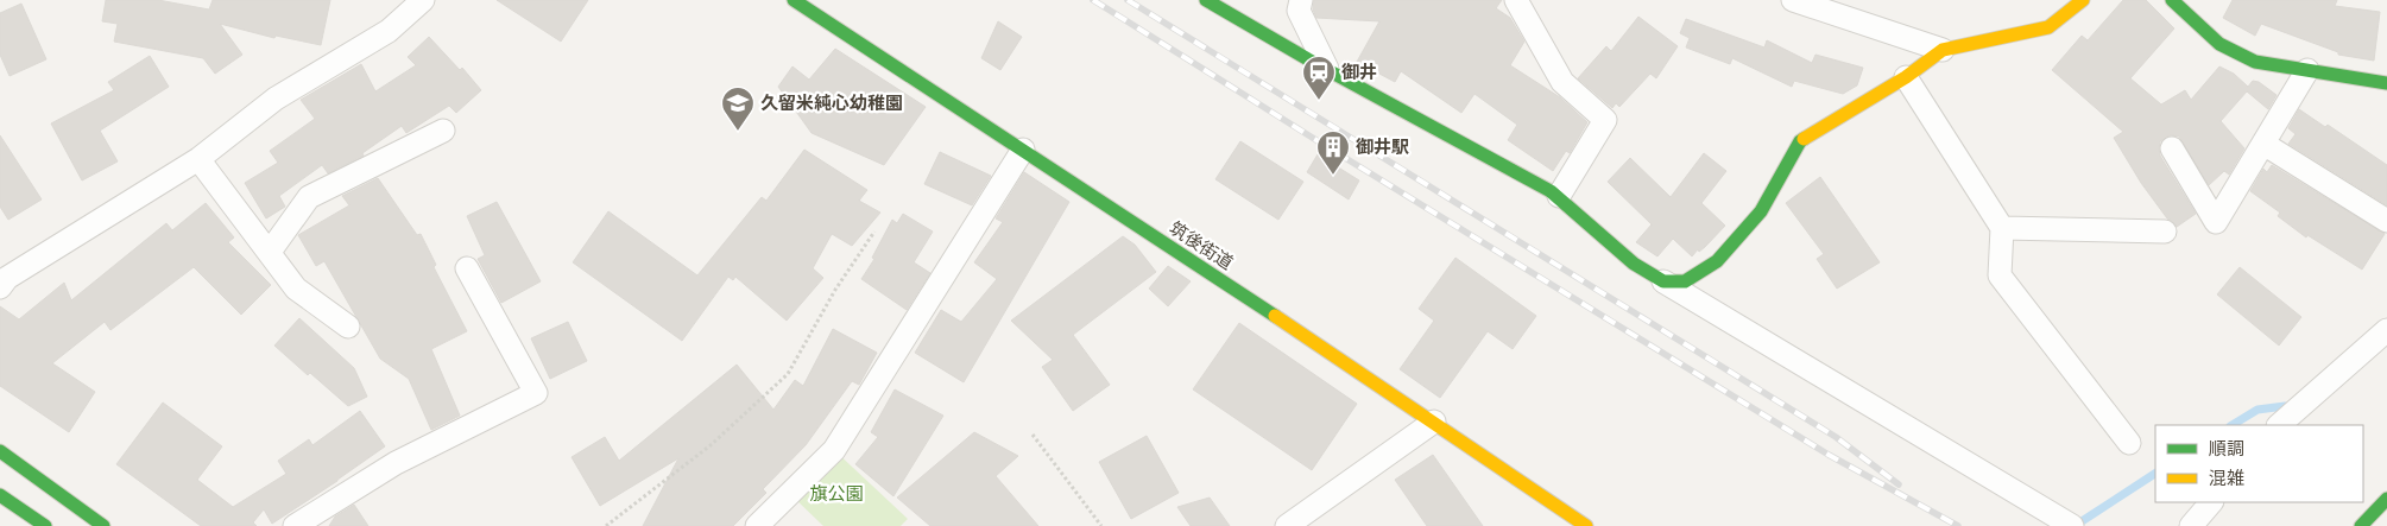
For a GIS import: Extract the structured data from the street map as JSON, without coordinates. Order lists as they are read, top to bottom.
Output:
{
  "streets": {
    "main road": ["筑後街道"]
  },
  "parks": ["旗公園"],
  "places": {
    "station": ["御井"],
    "school or university": ["久留米純心幼稚園"],
    "building": ["御井駅"]
  },
  "legend": ["順調", "混雑"]
}
